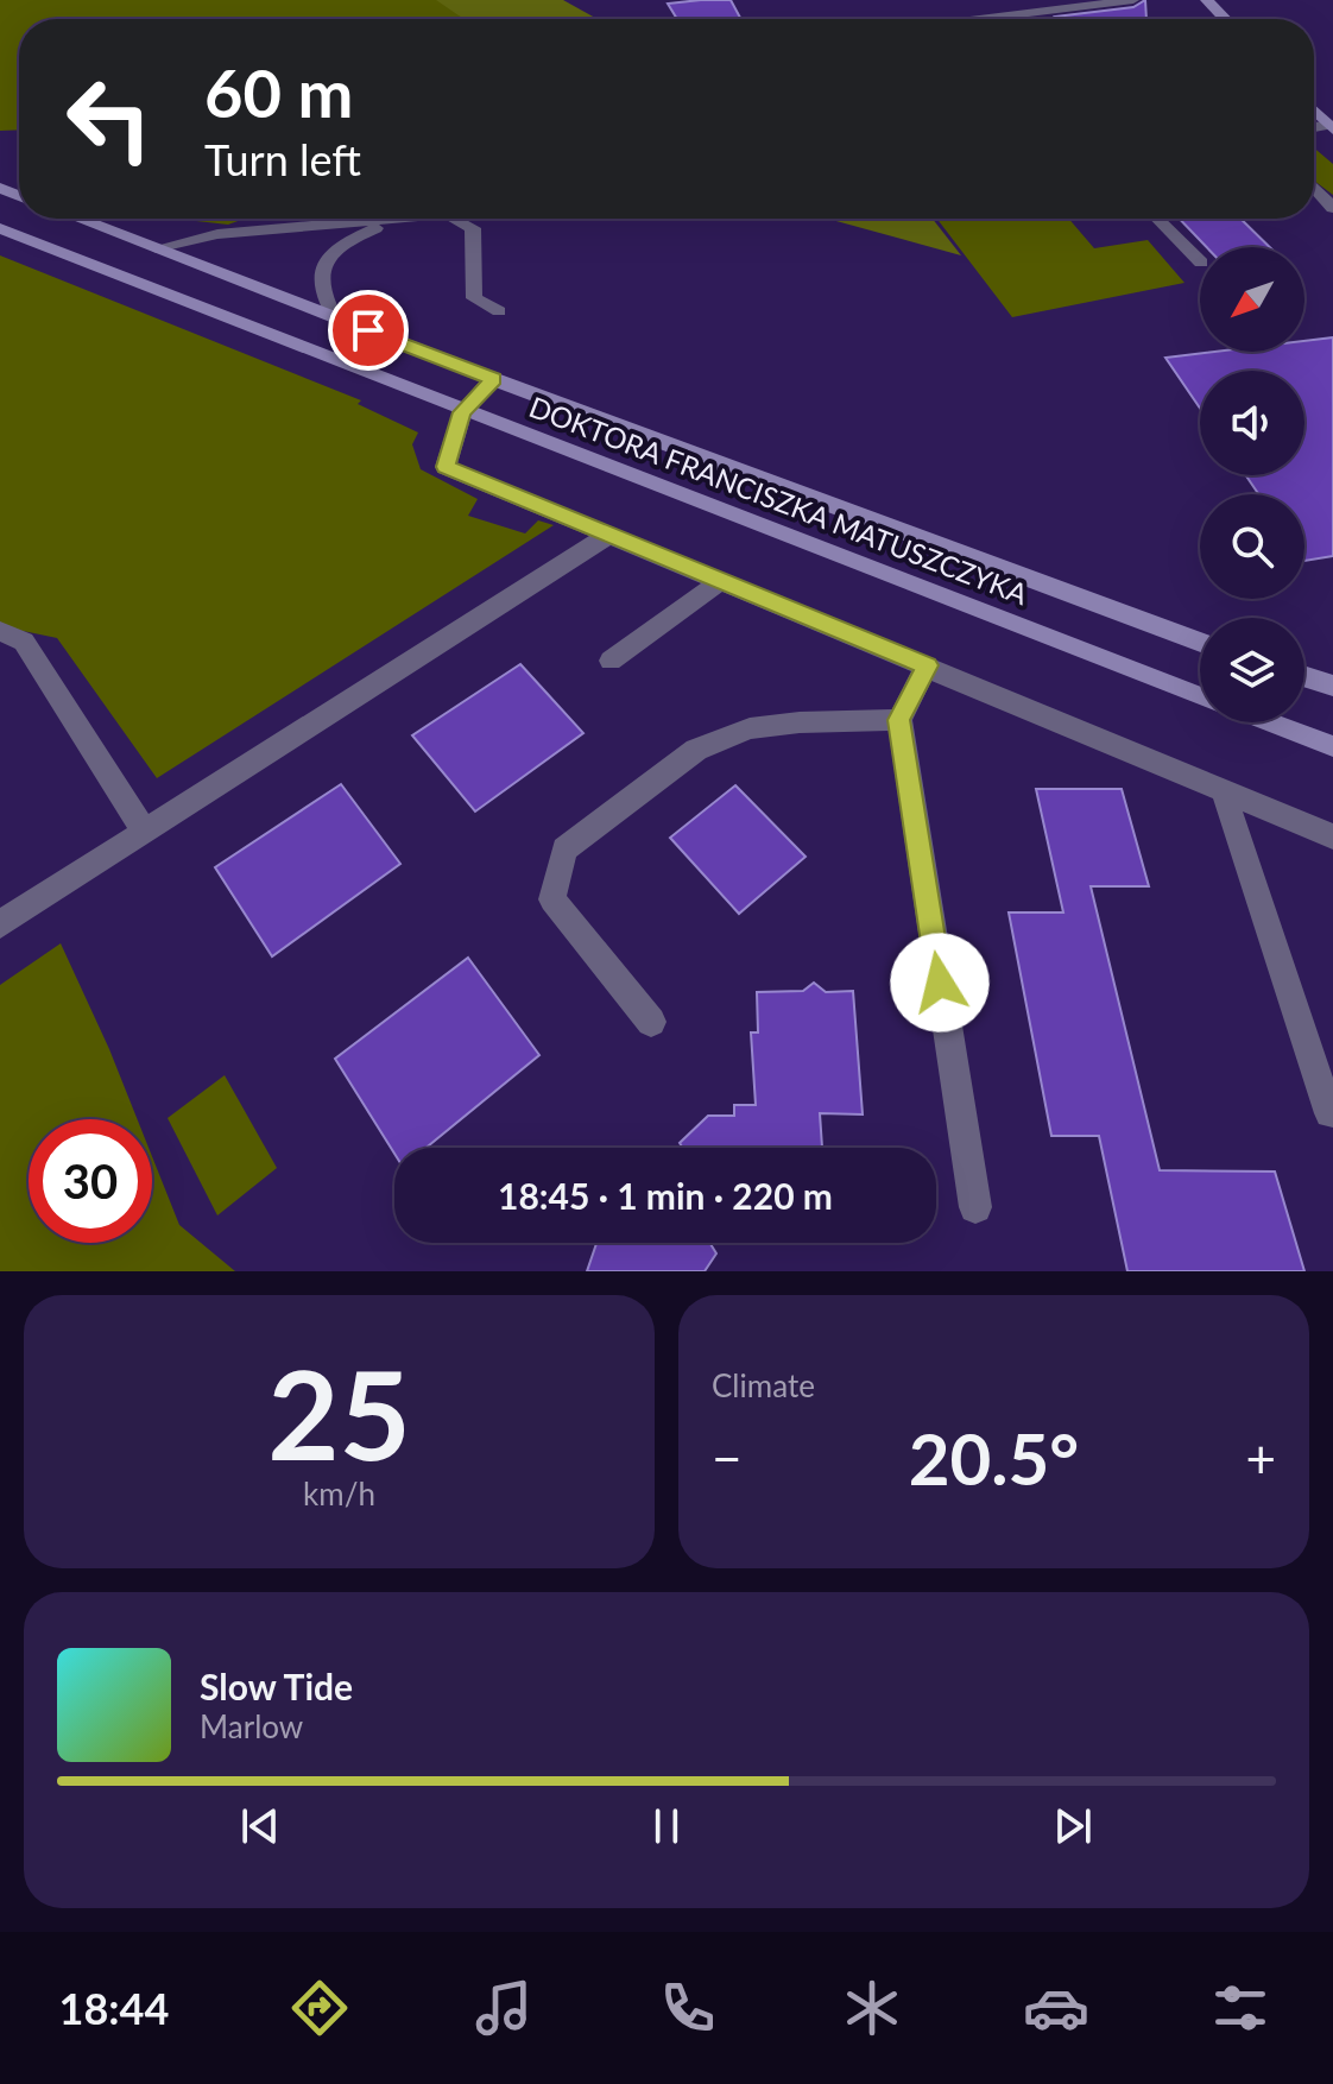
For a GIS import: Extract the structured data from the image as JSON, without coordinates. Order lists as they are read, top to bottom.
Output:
{
  "streets": {
    "main road": ["DOKTORA FRANCISZKA MATUSZCZYKA"]
  },
  "north": "bottom left",
  "page": {
    "turn": ["60 m", "Turn left"],
    "limit": "30",
    "trip": "18:45 · 1 min · 220 m",
    "tile": [
      ["25", "km/h"],
      "Climate"
    ],
    "heat": ["−", "20.5°", "+"],
    "song": ["Slow Tide", "Marlow"],
    "tabs": "18:44"
  }
}
